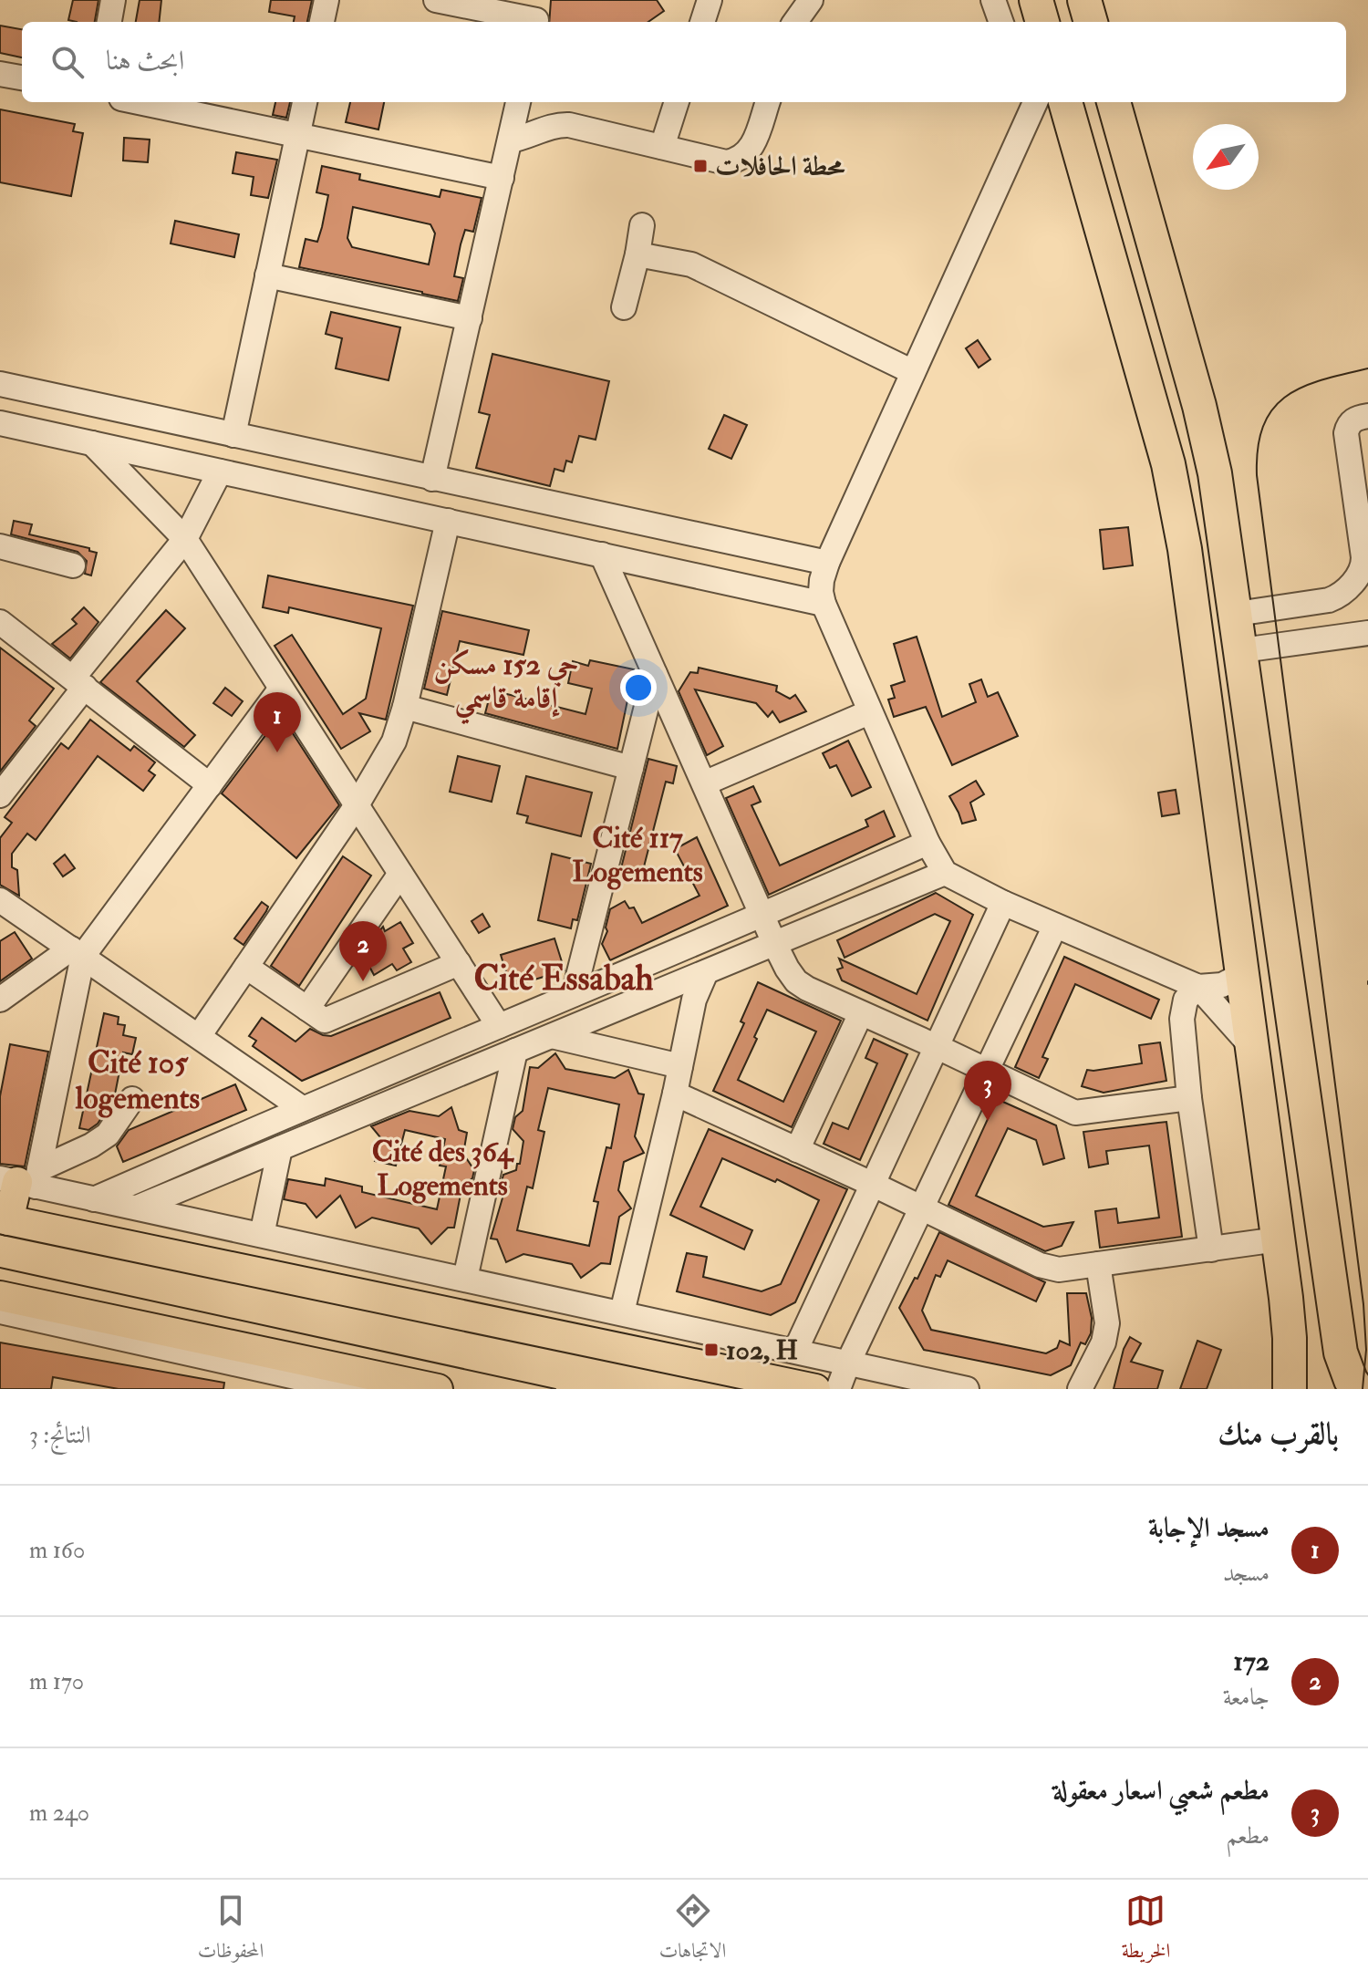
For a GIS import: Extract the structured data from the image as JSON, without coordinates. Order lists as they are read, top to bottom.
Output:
{
  "districts": [
    "حي 152 مسكن إقامة قاسمي",
    "Cité 117 Logements",
    "Cité Essabah",
    "Cité 105 logements",
    "Cité des 364 Logements"
  ],
  "places": {
    "transit": ["محطة الحافلات", "102, H"]
  },
  "north": "bottom left",
  "page": {
    "search": "ابحث هنا",
    "pins": ["1", "2", "3"],
    "heading": ["بالقرب منك", "النتائج: 3"],
    "list": [
      {
        "mark": "1",
        "name": "مسجد الإجابة",
        "note": "مسجد",
        "value": "160 m"
      },
      {
        "mark": "2",
        "name": "172",
        "note": "جامعة",
        "value": "170 m"
      },
      {
        "mark": "3",
        "name": "مطعم شعبي اسعار معقولة",
        "note": "مطعم",
        "value": "240 m"
      }
    ],
    "nav": ["الخريطة", "الاتجاهات", "المحفوظات"]
  }
}
